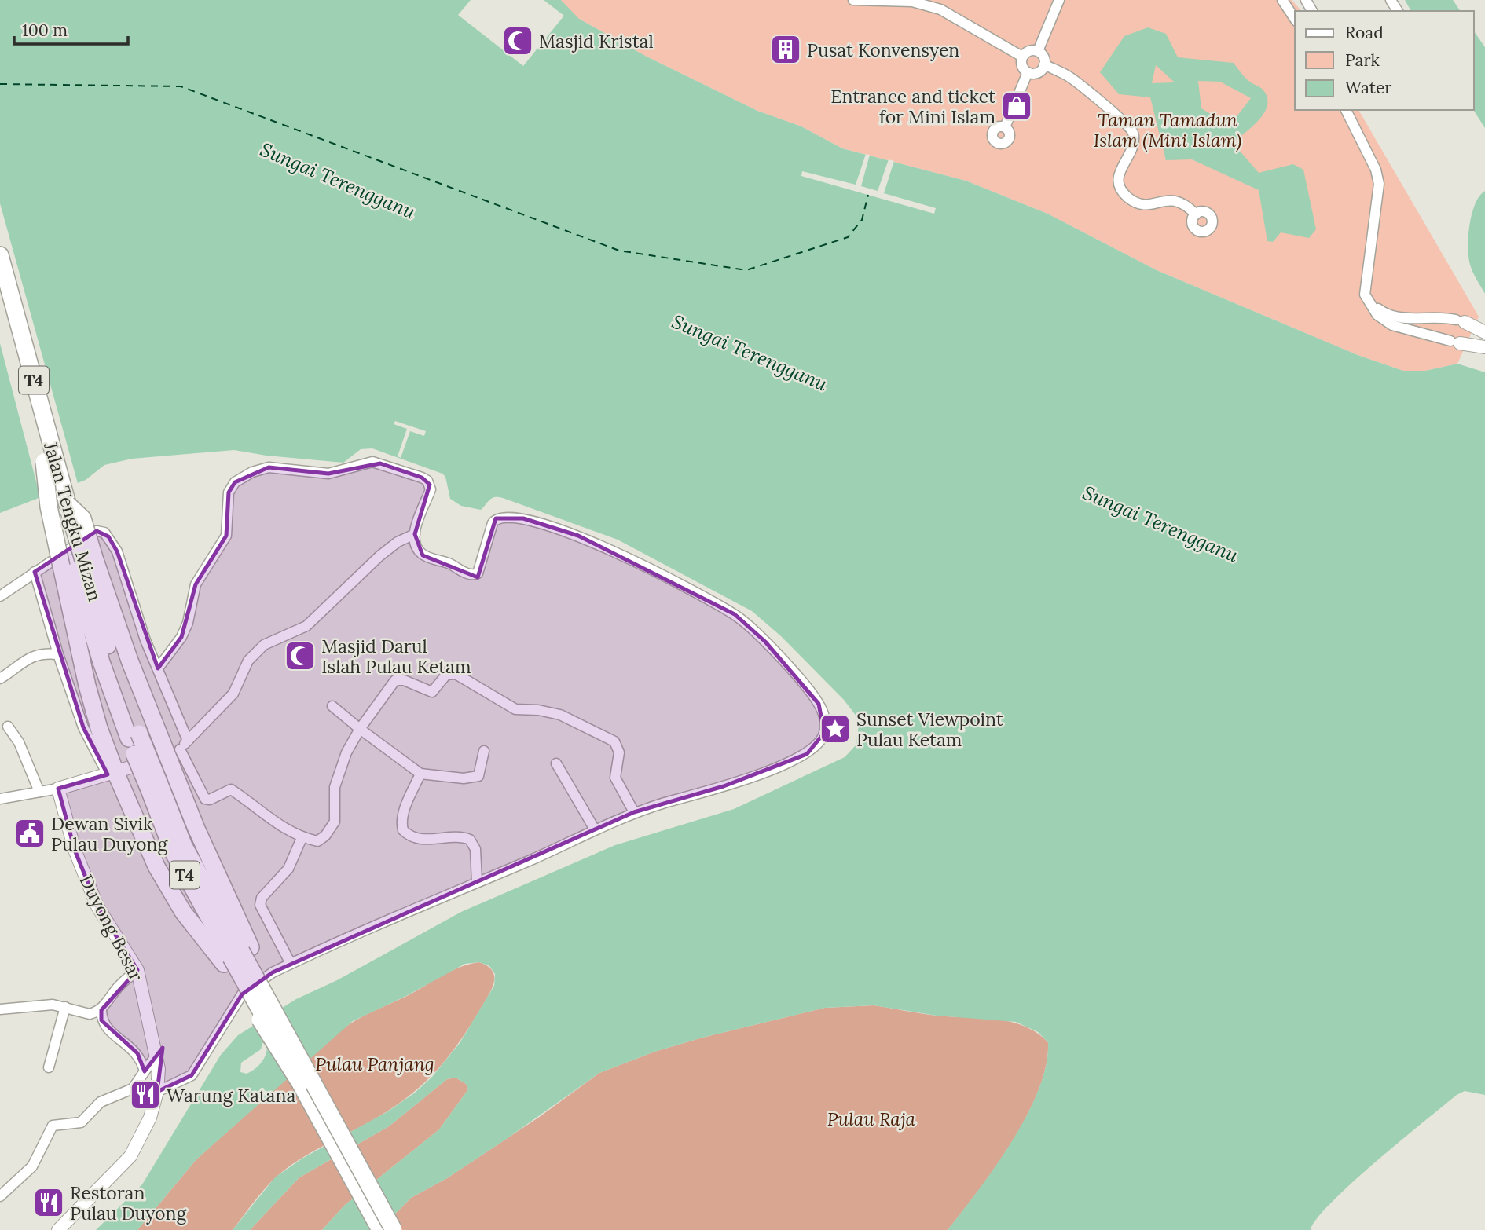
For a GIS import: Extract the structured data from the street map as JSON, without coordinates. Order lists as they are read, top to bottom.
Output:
{
  "streets": {
    "highway": ["T4", "Jalan Tengku Mizan"],
    "street": ["Duyong Besar"]
  },
  "crossings": [
    ["T4", "Jalan Tengku Mizan"]
  ],
  "water": ["Sungai Terengganu"],
  "parks": ["Taman Tamadun Islam (Mini Islam)", "Pulau Panjang", "Pulau Raja"],
  "places": {
    "mosque": ["Masjid Kristal", "Masjid Darul Islah Pulau Ketam"],
    "building": ["Pusat Konvensyen"],
    "shop": ["Entrance and ticket for Mini Islam"],
    "place": ["Sunset Viewpoint Pulau Ketam"],
    "public building": ["Dewan Sivik Pulau Duyong"],
    "restaurant": ["Warung Katana", "Restoran Pulau Duyong"]
  },
  "legend": ["Road", "Park", "Water"],
  "scale_bar": "100 m"
}
